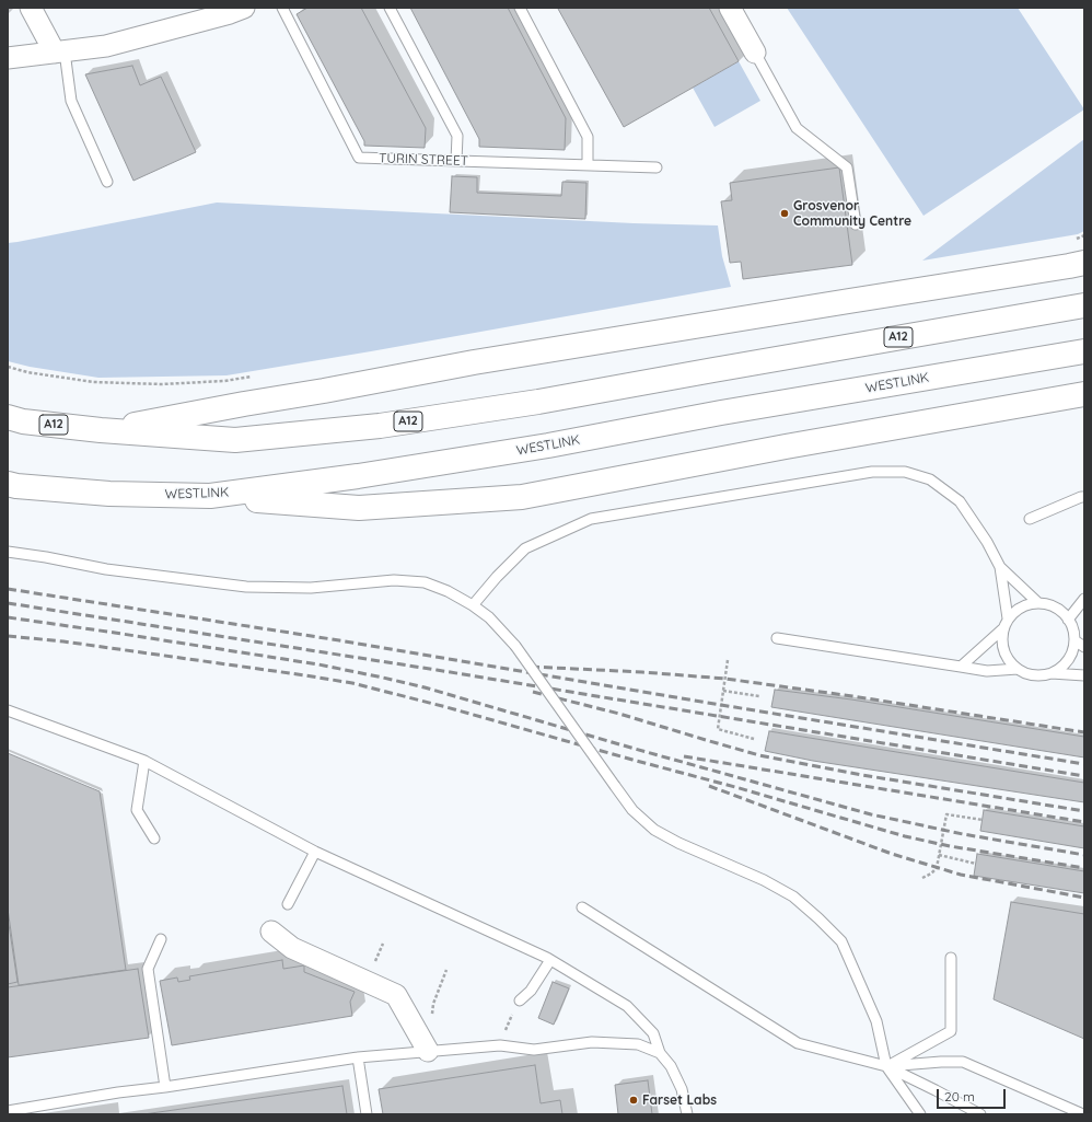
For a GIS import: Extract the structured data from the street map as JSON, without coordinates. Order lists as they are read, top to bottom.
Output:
{
  "streets": {
    "highway": ["A12", "WESTLINK"],
    "lane": ["TURIN STREET"]
  },
  "places": ["Grosvenor Community Centre", "Farset Labs"],
  "scale_bar": "20 m"
}
